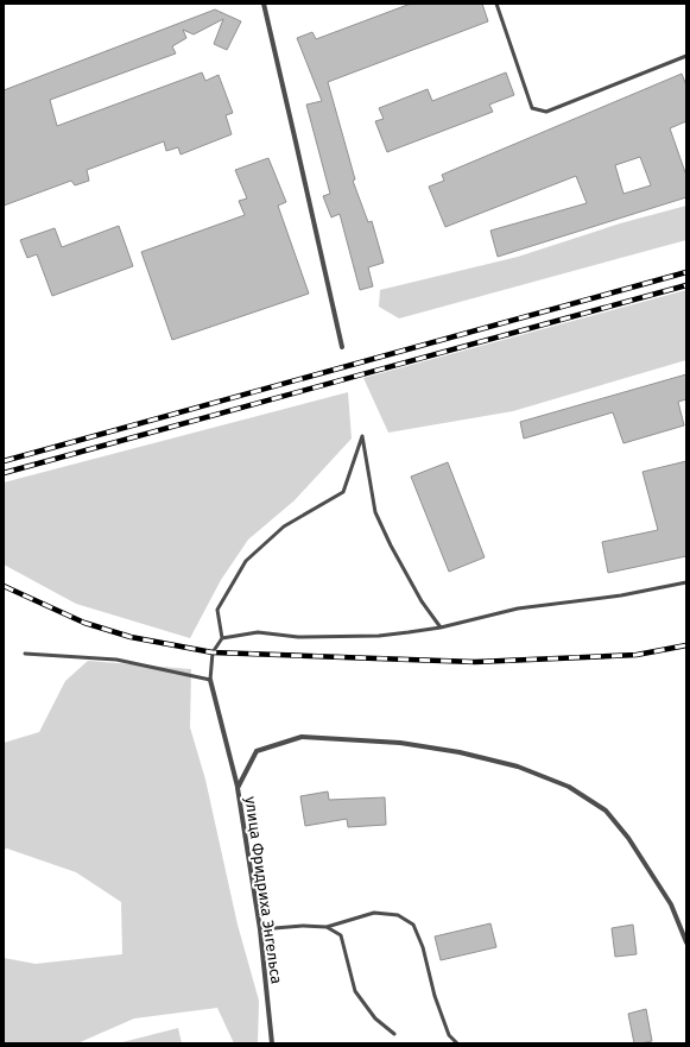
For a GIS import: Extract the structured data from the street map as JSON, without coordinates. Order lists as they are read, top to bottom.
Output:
{
  "streets": {
    "street": ["улица Фридриха Энгельса"]
  }
}
